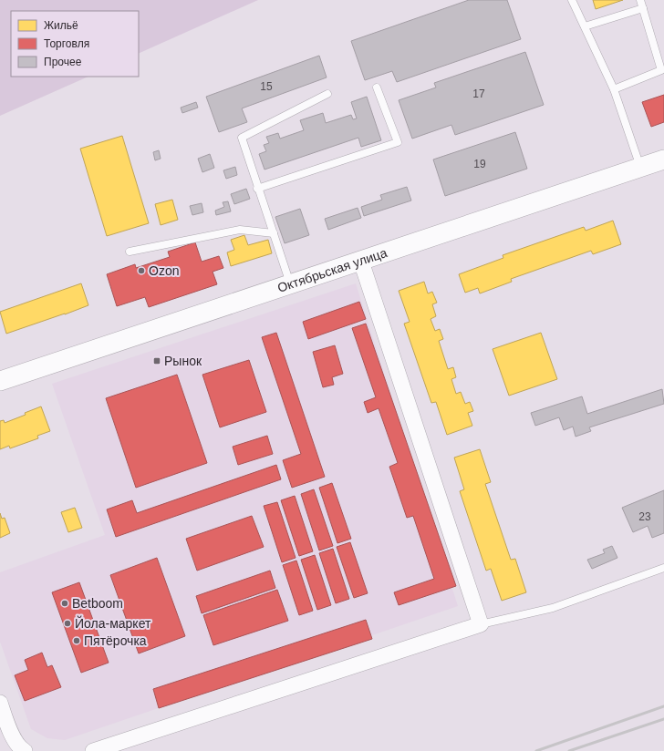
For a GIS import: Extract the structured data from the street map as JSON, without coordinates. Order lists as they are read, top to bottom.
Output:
{
  "streets": {
    "street": ["Октябрьская улица"]
  },
  "places": {
    "other": [
      "Ozon",
      "Betboom",
      "Йола-маркет",
      "Пятёрочка"
    ],
    "transit": ["Рынок"]
  },
  "house_numbers": [
    "15",
    "17",
    "19",
    "23"
  ],
  "legend": ["Жильё", "Торговля", "Прочее"]
}
